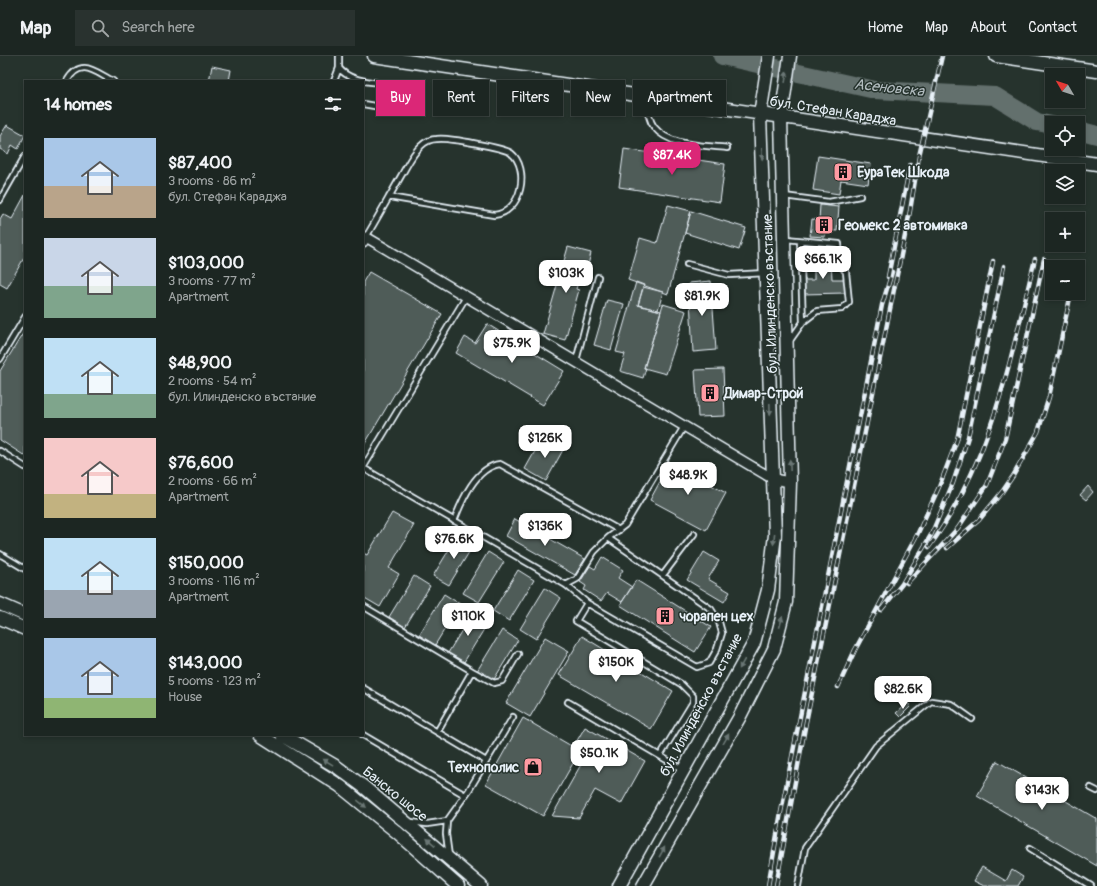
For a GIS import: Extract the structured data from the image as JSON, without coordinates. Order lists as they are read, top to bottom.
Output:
{
  "streets": {
    "main road": ["бул. Стефан Караджа", "бул. Илинденско въстание", "Банско шосе"]
  },
  "crossings": [
    ["бул. Стефан Караджа", "бул. Илинденско въстание"]
  ],
  "water": ["Асеновска"],
  "places": {
    "building": [
      "ЕураТек Шкода",
      "Геомекс 2 автомивка",
      "Димар-Строй",
      "чорапен цех"
    ],
    "shop": ["Технополис"]
  },
  "north": "top left",
  "page": {
    "header": "Map",
    "search": "Search here",
    "nav": [
      "Home",
      "Map",
      "About",
      "Contact"
    ],
    "map_buttons": ["+", "−"],
    "chip": [
      "Buy",
      "Rent",
      "Filters",
      "New",
      "Apartment"
    ],
    "heading": "14 homes",
    "list": [
      {
        "name": "$87,400",
        "note": "3 rooms · 86 m² · бул. Стефан Караджа"
      },
      {
        "name": "$103,000",
        "note": "3 rooms · 77 m² · Apartment"
      },
      {
        "name": "$48,900",
        "note": "2 rooms · 54 m² · бул. Илинденско въстание"
      },
      {
        "name": "$76,600",
        "note": "2 rooms · 66 m² · Apartment"
      },
      {
        "name": "$150,000",
        "note": "3 rooms · 116 m² · Apartment"
      },
      {
        "name": "$143,000",
        "note": "5 rooms · 123 m² · House"
      }
    ],
    "price": [
      "$87.4K",
      "$66.1K",
      "$103K",
      "$81.9K",
      "$75.9K",
      "$126K",
      "$48.9K",
      "$136K",
      "$76.6K",
      "$110K",
      "$150K",
      "$82.6K",
      "$50.1K",
      "$143K"
    ]
  }
}
